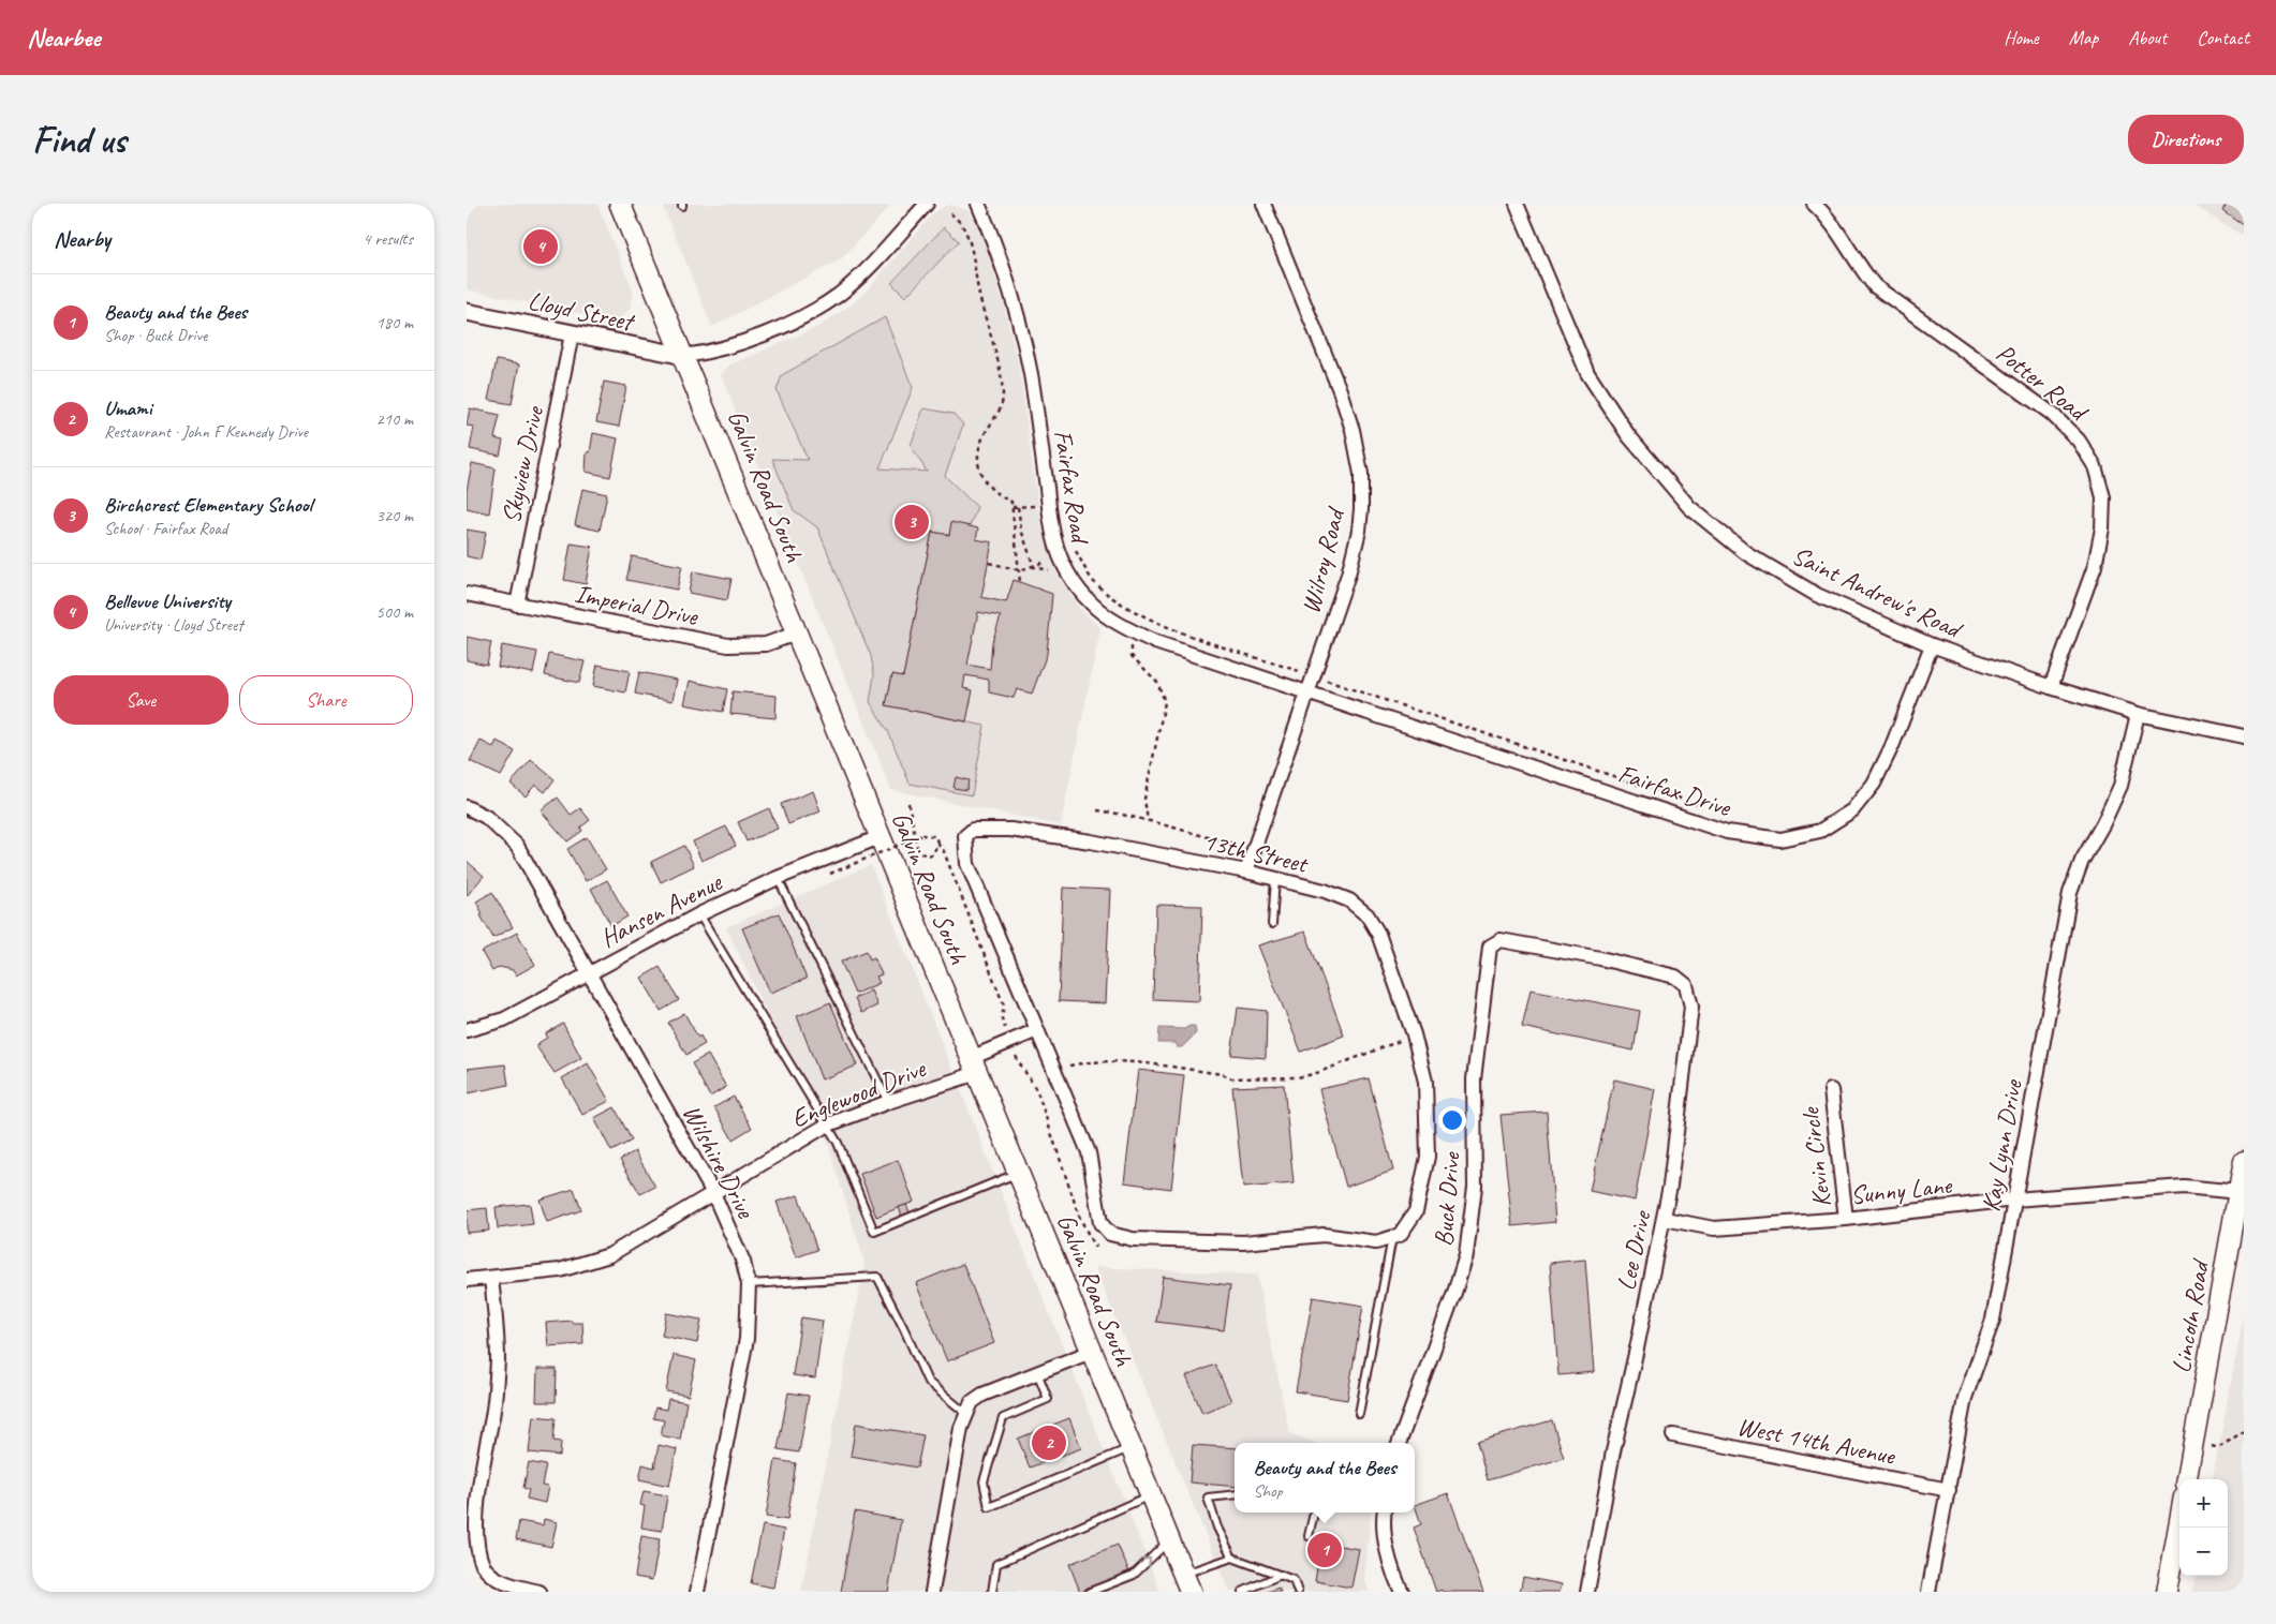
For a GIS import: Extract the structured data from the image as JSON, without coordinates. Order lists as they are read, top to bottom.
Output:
{
  "streets": {
    "main road": ["Galvin Road South", "Lincoln Road"],
    "street": [
      "Lloyd Street",
      "Potter Road",
      "Skyview Drive",
      "Fairfax Road",
      "Wilroy Road",
      "Saint Andrew's Road",
      "Imperial Drive",
      "Fairfax Drive",
      "13th Street",
      "Hansen Avenue",
      "Englewood Drive",
      "Kay Lynn Drive",
      "Kevin Circle",
      "Wilshire Drive",
      "Sunny Lane",
      "Buck Drive",
      "Lee Drive",
      "West 14th Avenue"
    ]
  },
  "crossings": [
    ["Lloyd Street", "Skyview Drive"],
    ["Lloyd Street", "Galvin Road South"],
    ["Potter Road", "Saint Andrew's Road"],
    ["Skyview Drive", "Imperial Drive"],
    ["Galvin Road South", "Imperial Drive"],
    ["Galvin Road South", "Hansen Avenue"],
    ["Galvin Road South", "Englewood Drive"],
    ["Fairfax Road", "Wilroy Road"],
    ["Fairfax Road", "Fairfax Drive"],
    ["Wilroy Road", "Fairfax Drive"],
    ["Wilroy Road", "13th Street"],
    ["Saint Andrew's Road", "Fairfax Drive"],
    ["Saint Andrew's Road", "Kay Lynn Drive"],
    ["13th Street", "Englewood Drive"],
    ["Hansen Avenue", "Wilshire Drive"],
    ["Englewood Drive", "Wilshire Drive"],
    ["Kay Lynn Drive", "Sunny Lane"],
    ["Kay Lynn Drive", "West 14th Avenue"],
    ["Kevin Circle", "Sunny Lane"],
    ["Sunny Lane", "Lee Drive"],
    ["Sunny Lane", "Lincoln Road"],
    ["Buck Drive", "Lee Drive"]
  ],
  "page": {
    "header": "Nearbee",
    "nav": [
      "Home",
      "Map",
      "About",
      "Contact"
    ],
    "buttons": [
      "Directions",
      ["Save", "Share"]
    ],
    "title": "Find us",
    "heading": ["Nearby", "4 results"],
    "pins": [
      "4",
      "3",
      "2",
      "1"
    ],
    "list": [
      {
        "mark": "1",
        "name": "Beauty and the Bees",
        "note": "Shop · Buck Drive",
        "value": "180 m"
      },
      {
        "mark": "2",
        "name": "Umami",
        "note": "Restaurant · John F Kennedy Drive",
        "value": "210 m"
      },
      {
        "mark": "3",
        "name": "Birchcrest Elementary School",
        "note": "School · Fairfax Road",
        "value": "320 m"
      },
      {
        "mark": "4",
        "name": "Bellevue University",
        "note": "University · Lloyd Street",
        "value": "500 m"
      }
    ],
    "popup": ["Beauty and the Bees", "Shop"],
    "map_buttons": ["+", "−"]
  }
}
